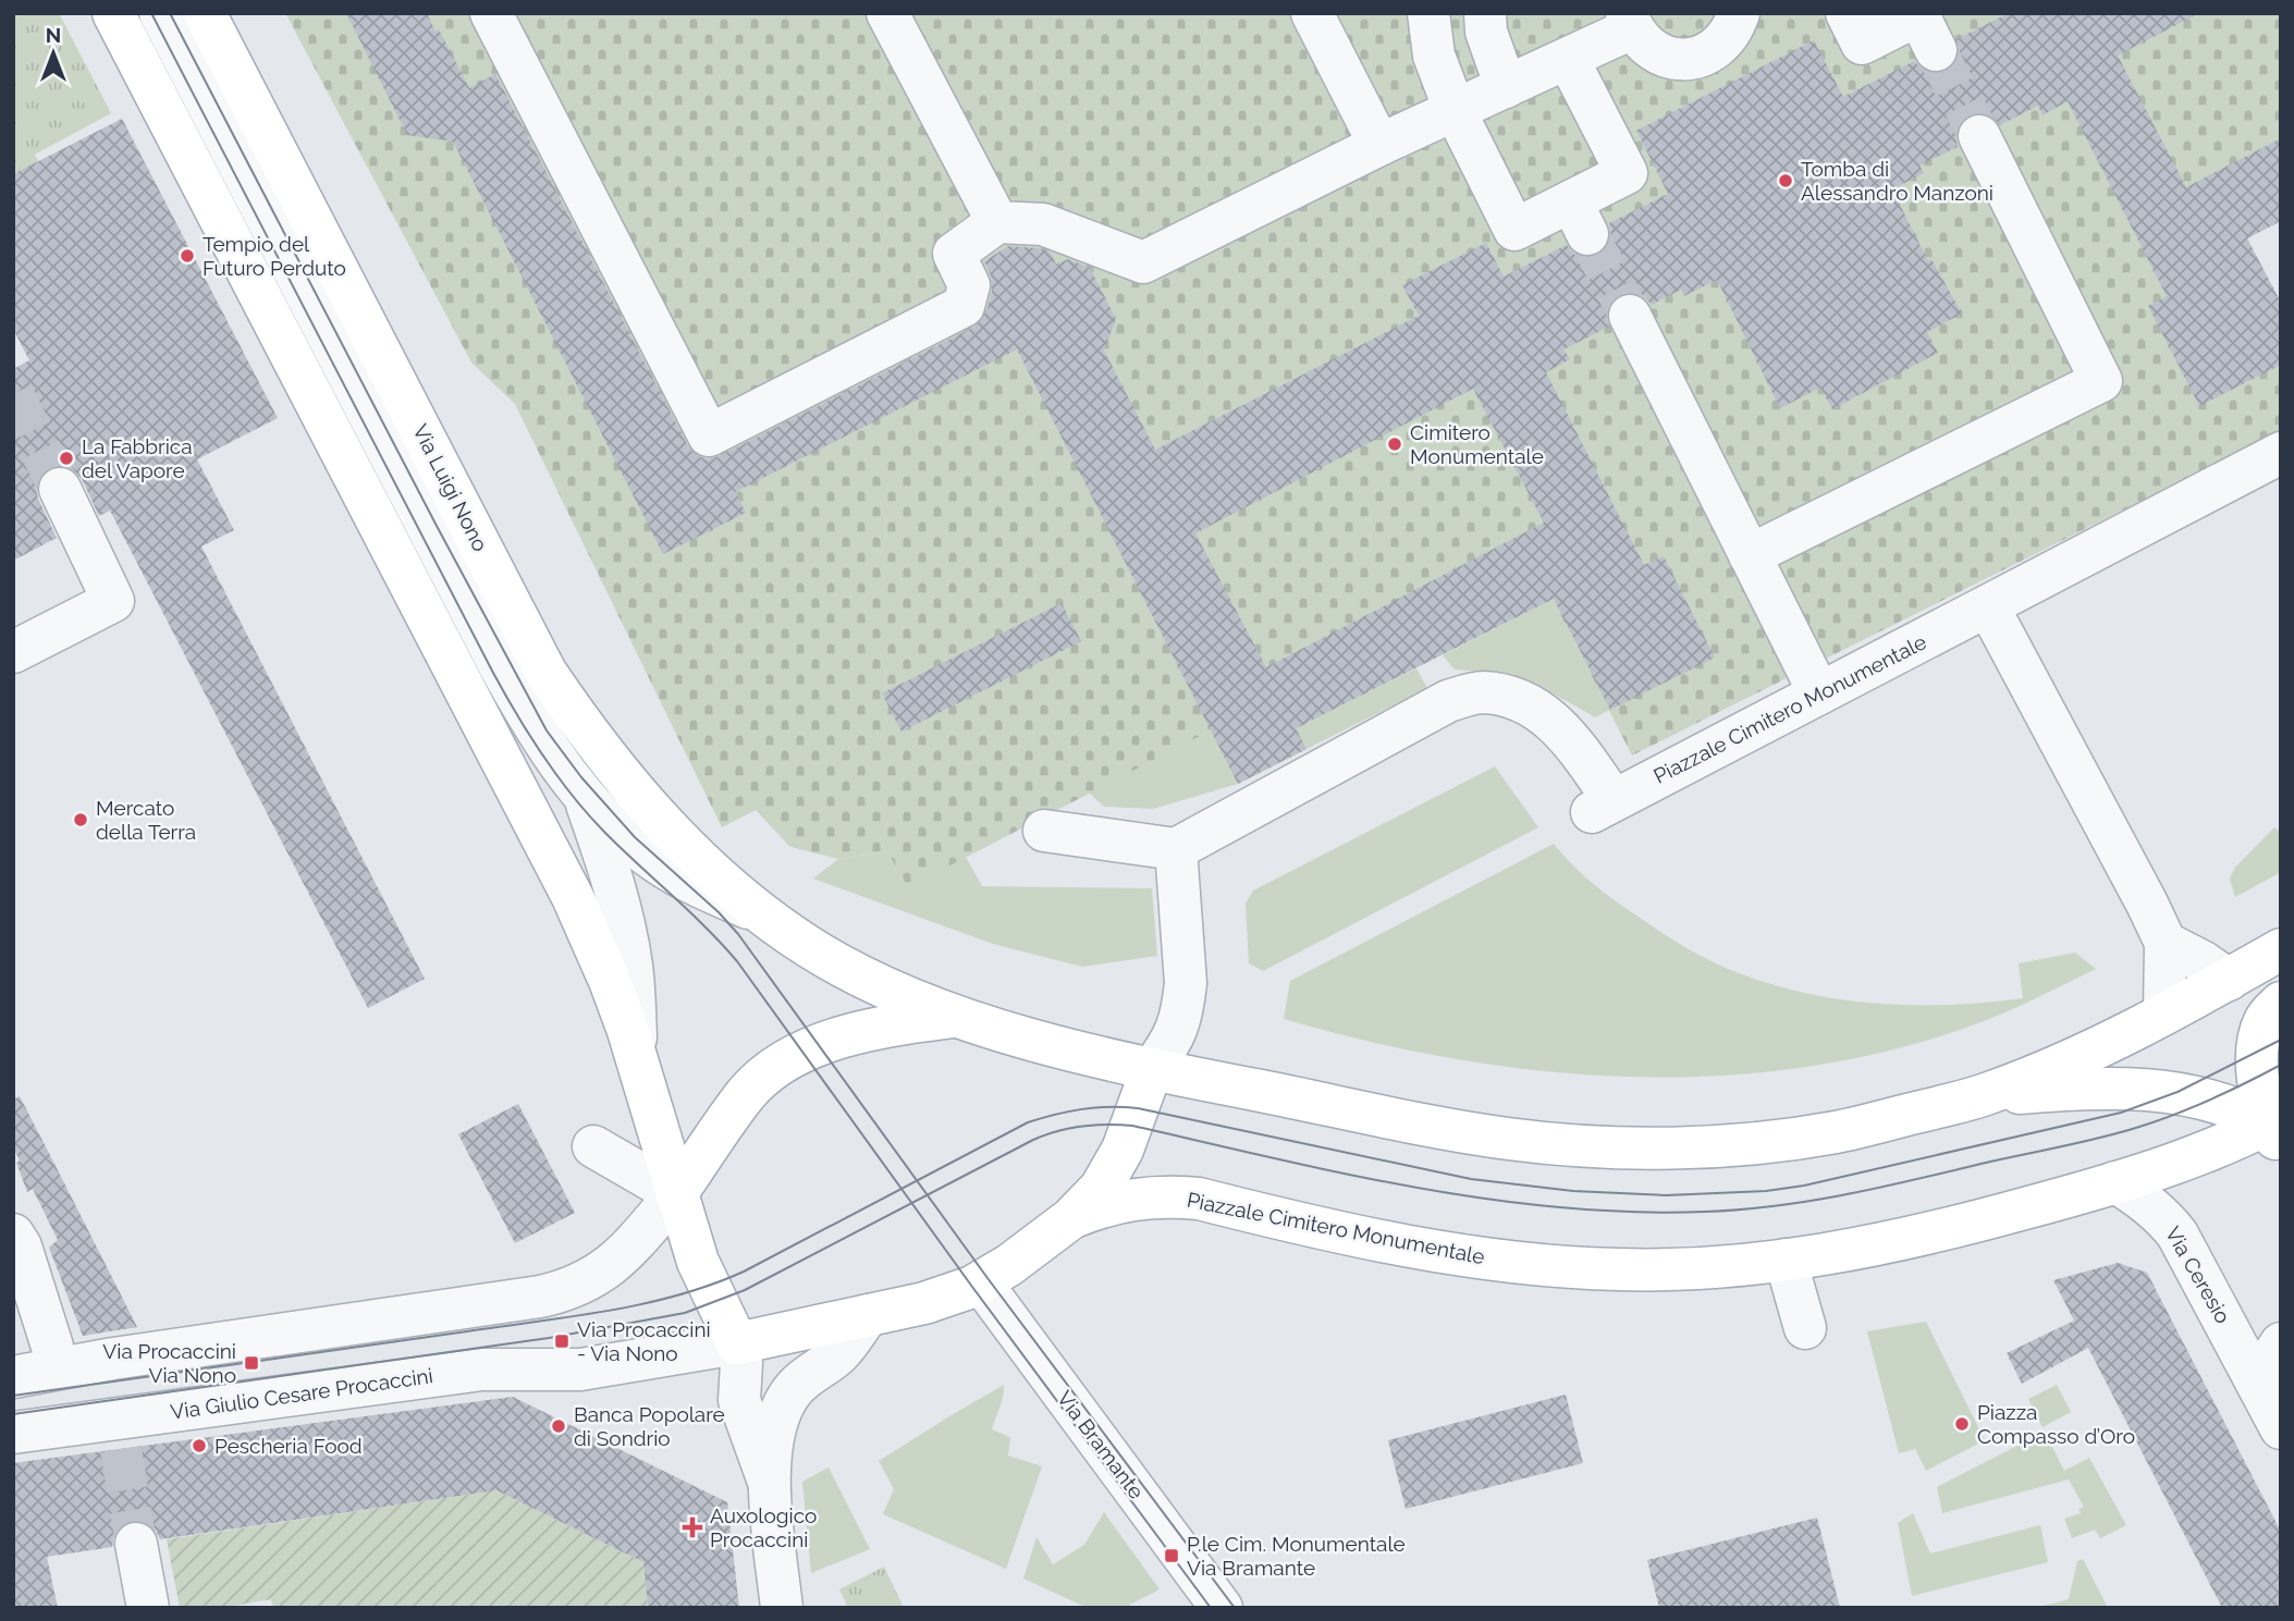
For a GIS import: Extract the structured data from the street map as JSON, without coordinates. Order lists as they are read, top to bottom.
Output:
{
  "streets": {
    "main road": ["Via Luigi Nono", "Piazzale Cimitero Monumentale"],
    "street": ["Via Ceresio", "Via Giulio Cesare Procaccini", "Via Bramante"]
  },
  "crossings": [
    ["Piazzale Cimitero Monumentale", "Via Ceresio"],
    ["Piazzale Cimitero Monumentale", "Via Giulio Cesare Procaccini"],
    ["Piazzale Cimitero Monumentale", "Via Bramante"]
  ],
  "places": {
    "other": [
      "Tomba di Alessandro Manzoni",
      "Tempio del Futuro Perduto",
      "Cimitero Monumentale",
      "La Fabbrica del Vapore",
      "Mercato della Terra",
      "Piazza Compasso d’Oro",
      "Banca Popolare di Sondrio",
      "Pescheria Food"
    ],
    "transit": ["Via Procaccini - Via Nono", "Via Procaccini Via Nono", "P.le Cim. Monumentale Via Bramante"],
    "health": ["Auxologico Procaccini"]
  },
  "north": "top"
}
